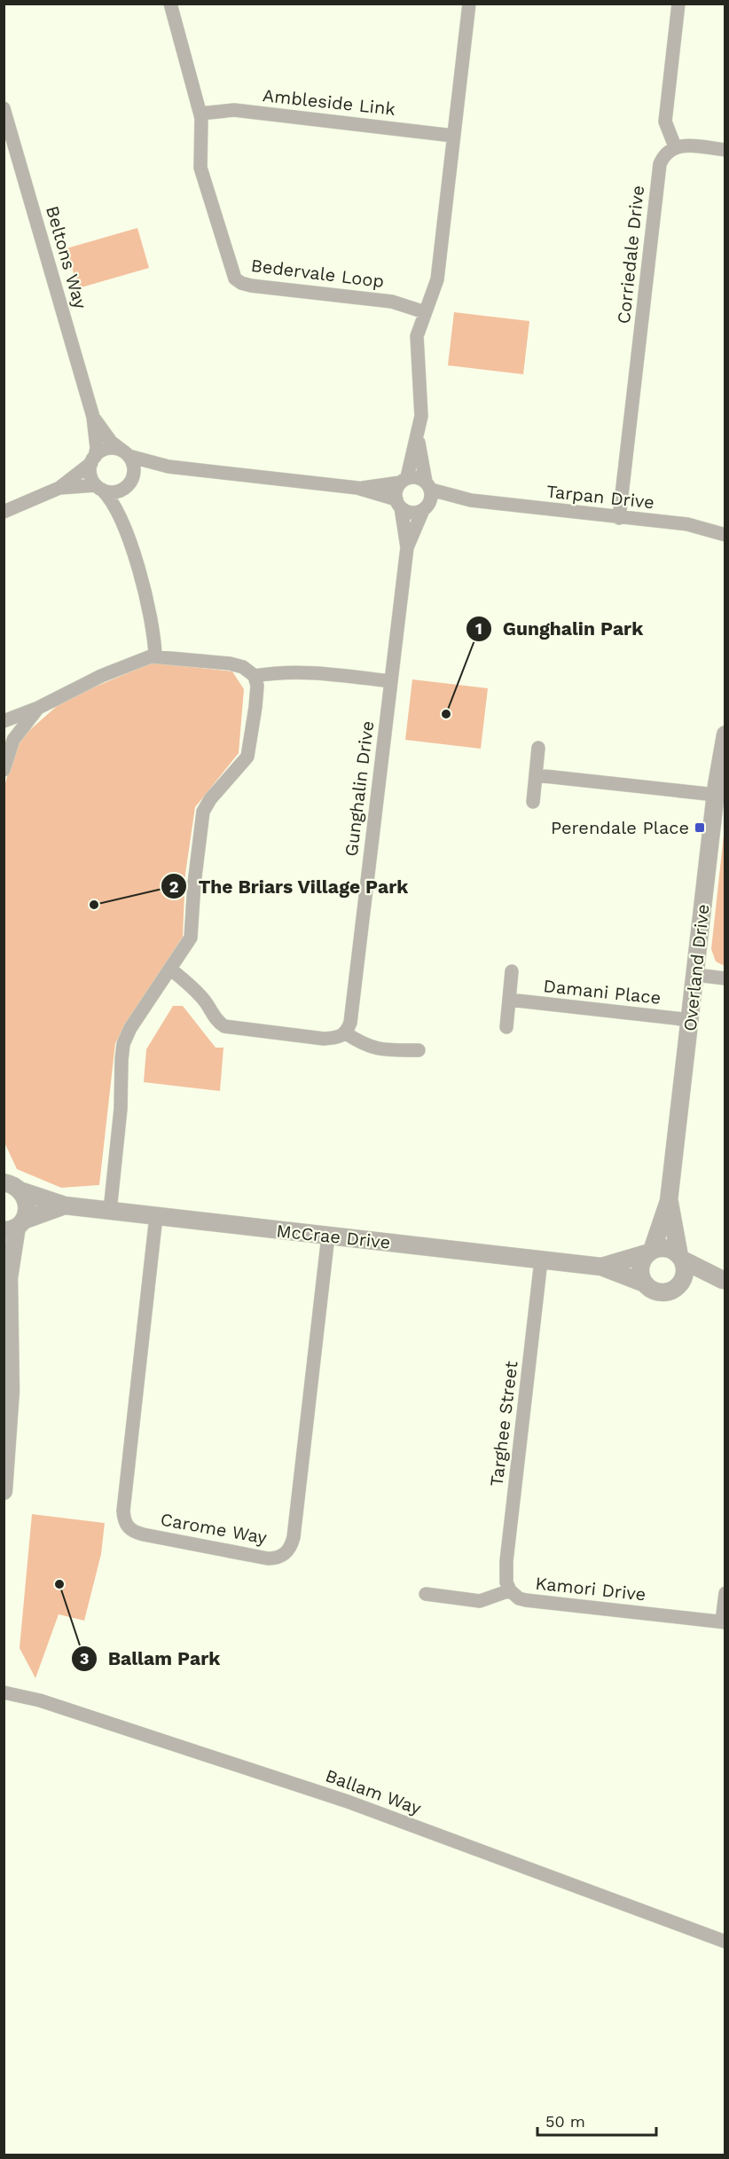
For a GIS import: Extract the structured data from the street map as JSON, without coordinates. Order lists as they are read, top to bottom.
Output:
{
  "streets": {
    "street": [
      "Ambleside Link",
      "Corriedale Drive",
      "Beltons Way",
      "Bedervale Loop",
      "Tarpan Drive",
      "Gunghalin Drive",
      "Overland Drive",
      "Damani Place",
      "McCrae Drive",
      "Targhee Street",
      "Carome Way",
      "Kamori Drive",
      "Ballam Way"
    ]
  },
  "crossings": [
    ["Ambleside Link", "Bedervale Loop"],
    ["Corriedale Drive", "Tarpan Drive"],
    ["Tarpan Drive", "Gunghalin Drive"],
    ["Overland Drive", "Damani Place"],
    ["Overland Drive", "McCrae Drive"],
    ["McCrae Drive", "Targhee Street"],
    ["McCrae Drive", "Carome Way"],
    ["Targhee Street", "Kamori Drive"]
  ],
  "places": {
    "other": ["Gunghalin Park", "The Briars Village Park", "Ballam Park"],
    "transit": ["Perendale Place"]
  },
  "scale_bar": "50 m"
}
